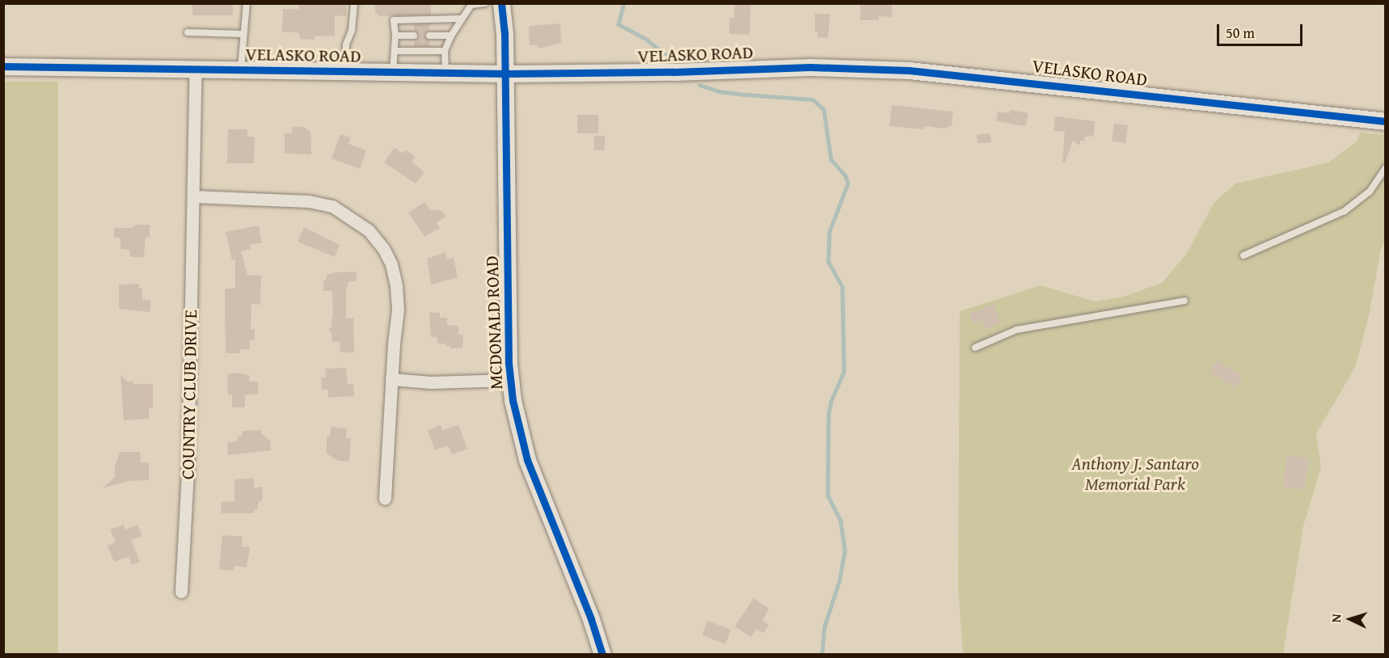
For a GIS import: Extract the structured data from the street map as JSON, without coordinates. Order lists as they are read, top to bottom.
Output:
{
  "streets": {
    "street": ["VELASKO ROAD", "MCDONALD ROAD", "COUNTRY CLUB DRIVE"]
  },
  "crossings": [
    ["VELASKO ROAD", "MCDONALD ROAD"],
    ["VELASKO ROAD", "COUNTRY CLUB DRIVE"]
  ],
  "parks": ["Anthony J. Santaro Memorial Park"],
  "scale_bar": "50 m",
  "north": "left"
}
